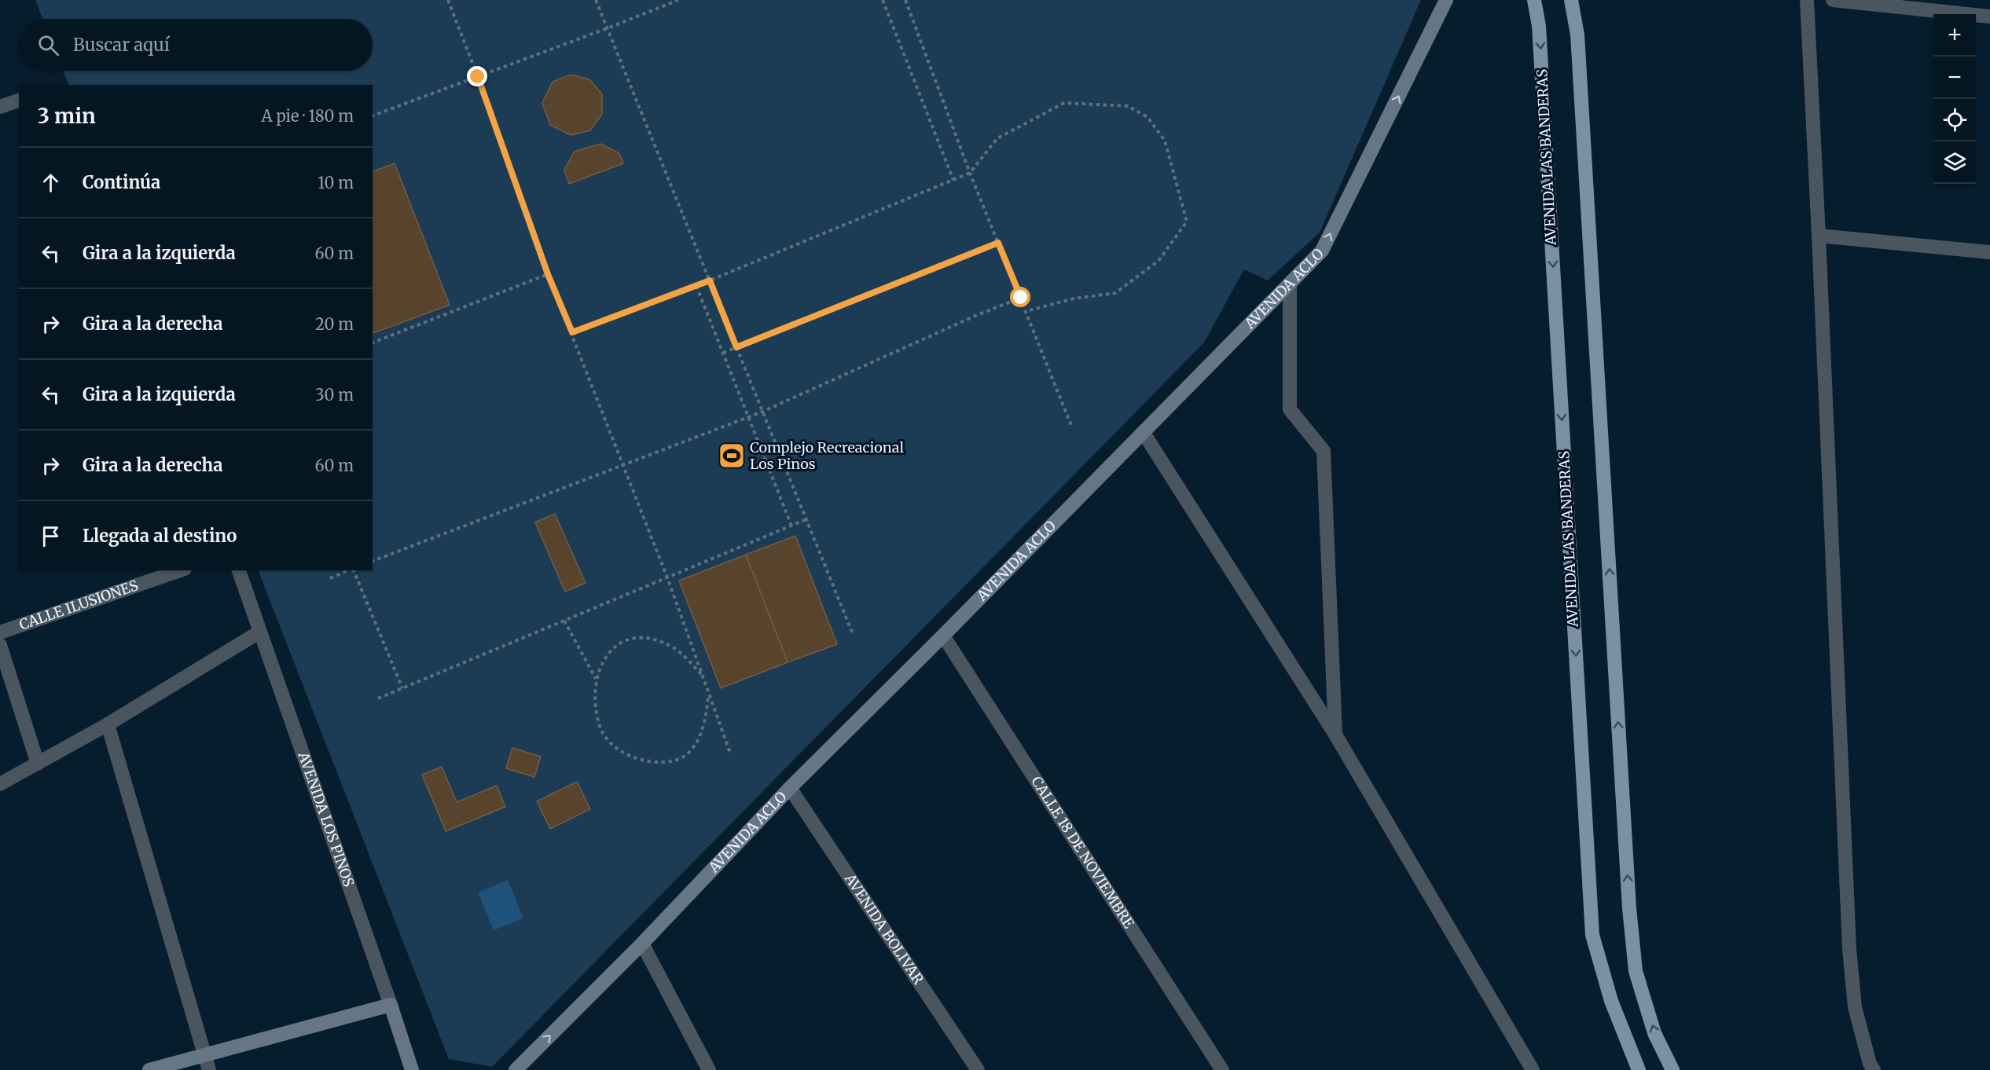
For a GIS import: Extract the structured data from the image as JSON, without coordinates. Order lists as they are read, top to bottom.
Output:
{
  "streets": {
    "main road": ["AVENIDA LAS BANDERAS", "AVENIDA ACLO", "AVENIDA LOS PINOS"],
    "street": ["CALLE ILUSIONES", "CALLE 18 DE NOVIEMBRE", "AVENIDA BOLIVAR"]
  },
  "crossings": [
    ["AVENIDA ACLO", "CALLE 18 DE NOVIEMBRE"],
    ["AVENIDA ACLO", "AVENIDA BOLIVAR"]
  ],
  "places": {
    "sports": ["Complejo Recreacional Los Pinos"]
  },
  "page": {
    "map_buttons": ["+", "−"],
    "search": "Buscar aquí",
    "heading": ["3 min", "A pie · 180 m"],
    "list": [
      ["Continúa", "10 m"],
      ["Gira a la izquierda", "60 m"],
      ["Gira a la derecha", "20 m"],
      ["Gira a la izquierda", "30 m"],
      ["Gira a la derecha", "60 m"],
      "Llegada al destino"
    ]
  }
}
